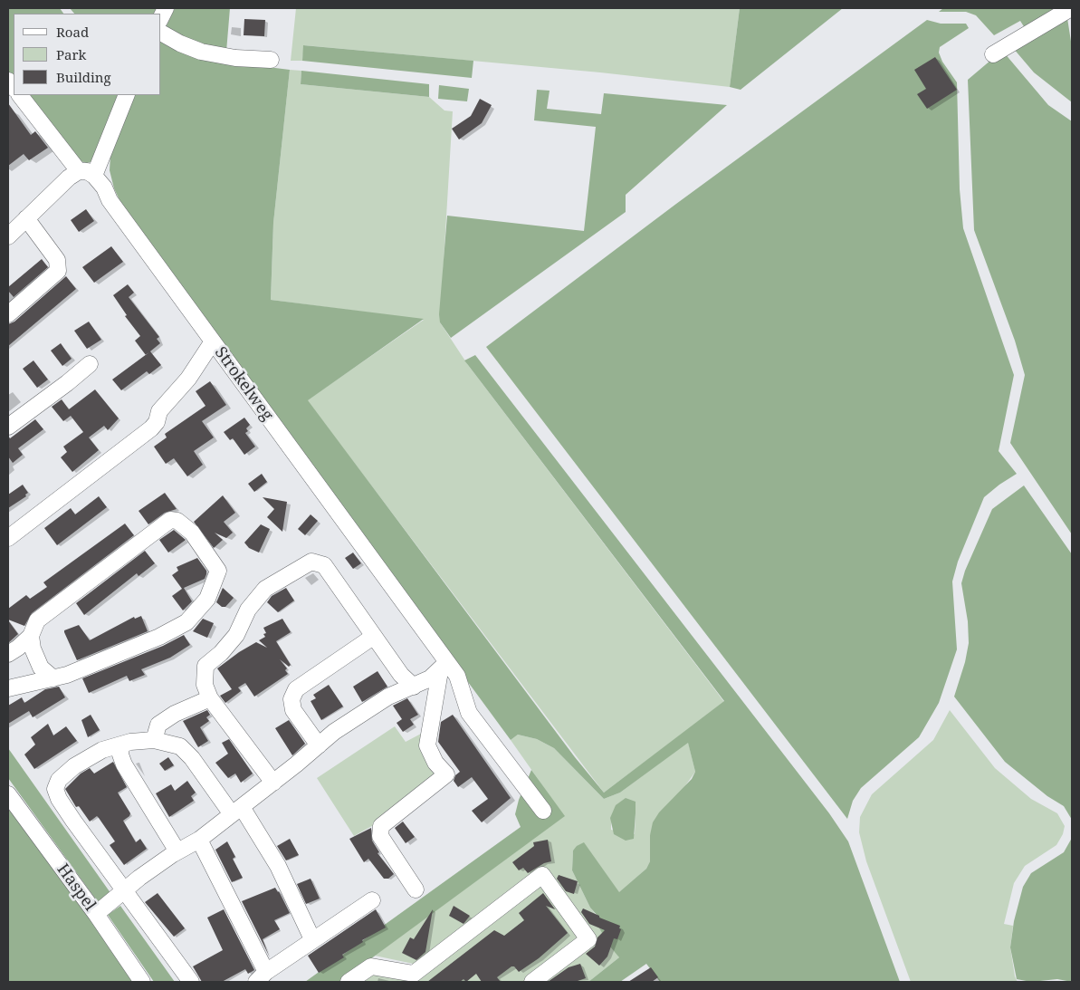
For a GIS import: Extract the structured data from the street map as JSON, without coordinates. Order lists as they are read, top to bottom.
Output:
{
  "streets": {
    "street": ["Strokelweg", "Haspel"]
  },
  "legend": ["Road", "Park", "Building"]
}
